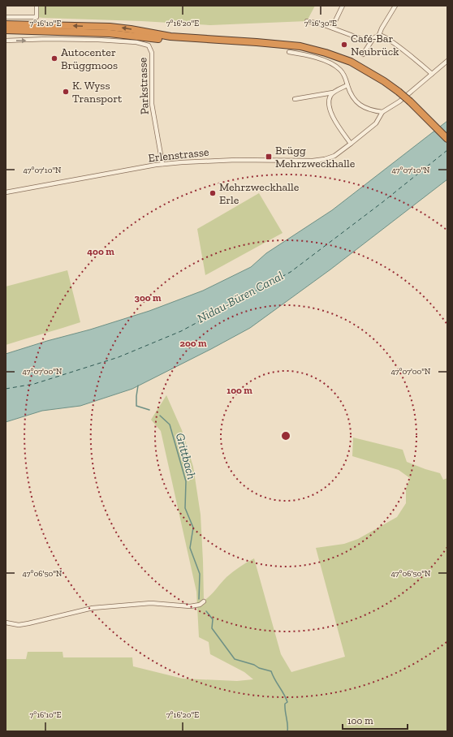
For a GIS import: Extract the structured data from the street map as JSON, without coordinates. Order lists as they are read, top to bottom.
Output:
{
  "streets": {
    "street": ["Parkstrasse", "Erlenstrasse"]
  },
  "crossings": [
    ["Parkstrasse", "Erlenstrasse"]
  ],
  "water": ["Nidau-Büren Canal", "Grittbach"],
  "places": {
    "other": [
      "Café-Bar Neubrück",
      "Autocenter Brüggmoos",
      "K. Wyss Transport",
      "Mehrzweckhalle Erle"
    ],
    "transit": ["Brügg Mehrzweckhalle"]
  },
  "scale_bar": "100 m",
  "coordinates": [
    "7°16'10\"E",
    "7°16'20\"E",
    "7°16'30\"E",
    "47°07'10\"N",
    "47°07'00\"N",
    "47°06'50\"N"
  ],
  "rings": [
    "400 m",
    "300 m",
    "200 m",
    "100 m"
  ]
}
